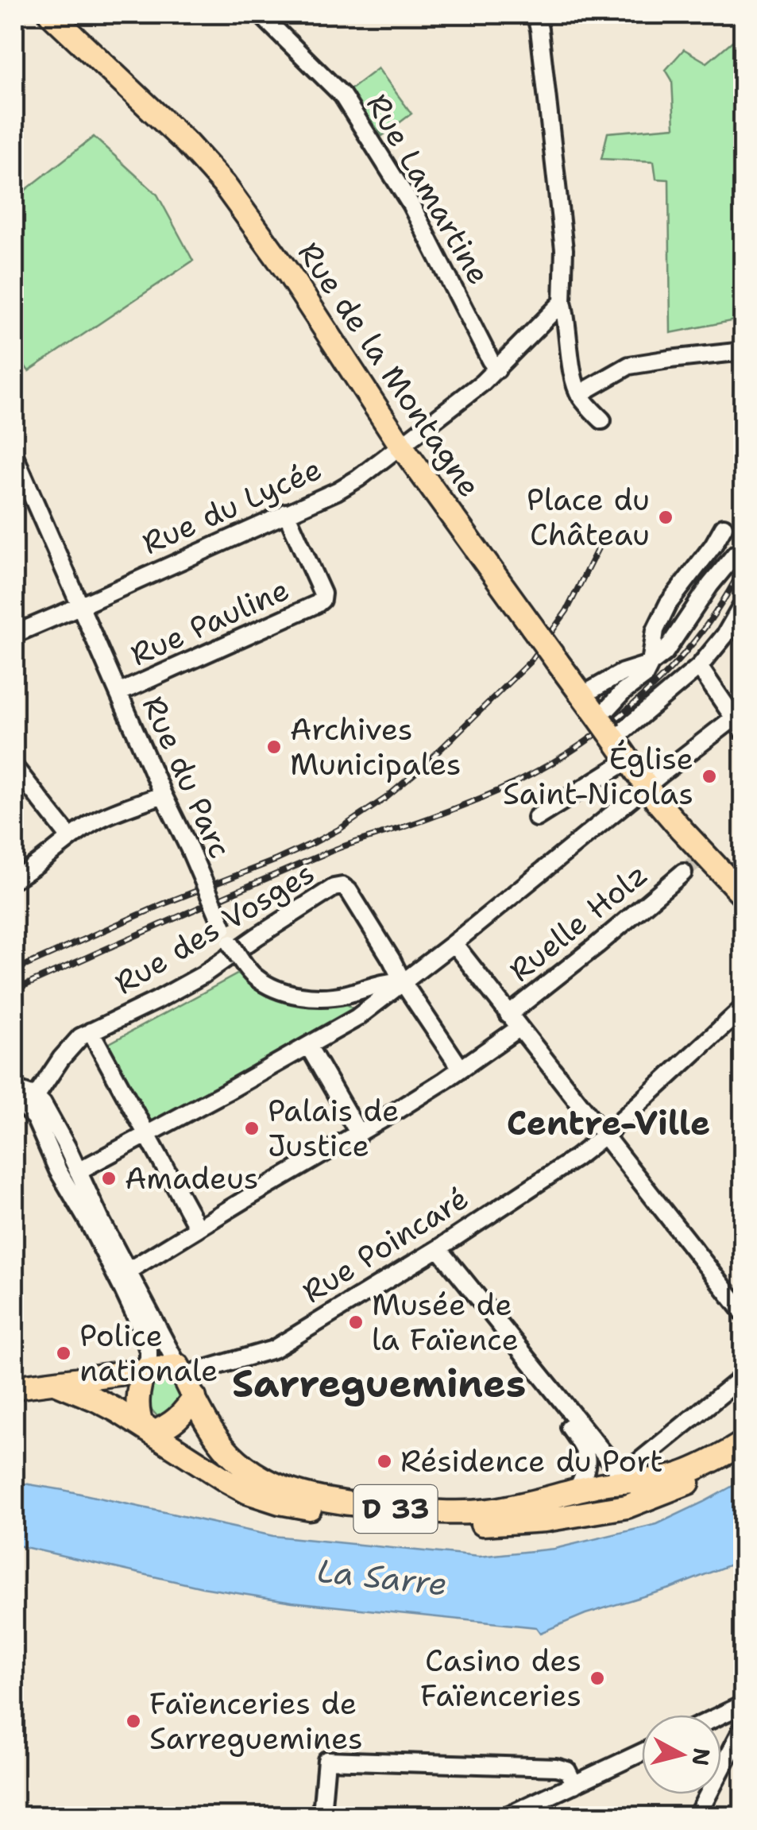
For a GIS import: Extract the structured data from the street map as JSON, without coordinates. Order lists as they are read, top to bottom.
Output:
{
  "streets": {
    "main road": ["Rue de la Montagne", "D 33"],
    "street": [
      "Rue Lamartine",
      "Rue du Lycée",
      "Rue Pauline",
      "Rue du Parc",
      "Ruelle Holz",
      "Rue des Vosges",
      "Rue Poincaré"
    ]
  },
  "crossings": [
    ["Rue Lamartine", "Rue du Lycée"],
    ["Rue de la Montagne", "Rue du Lycée"],
    ["Rue du Lycée", "Rue Pauline"],
    ["Rue du Lycée", "Rue du Parc"],
    ["Rue Pauline", "Rue du Parc"],
    ["Rue du Parc", "Rue des Vosges"],
    ["Ruelle Holz", "Rue des Vosges"],
    ["Rue Poincaré", "D 33"]
  ],
  "districts": ["Centre-Ville", "Sarreguemines"],
  "water": ["La Sarre"],
  "places": [
    "Place du Château",
    "Archives Municipales",
    "Église Saint-Nicolas",
    "Palais de Justice",
    "Amadeus",
    "Musée de la Faïence",
    "Police nationale",
    "Résidence du Port",
    "Casino des Faïenceries",
    "Faïenceries de Sarreguemines"
  ],
  "north": "right"
}
